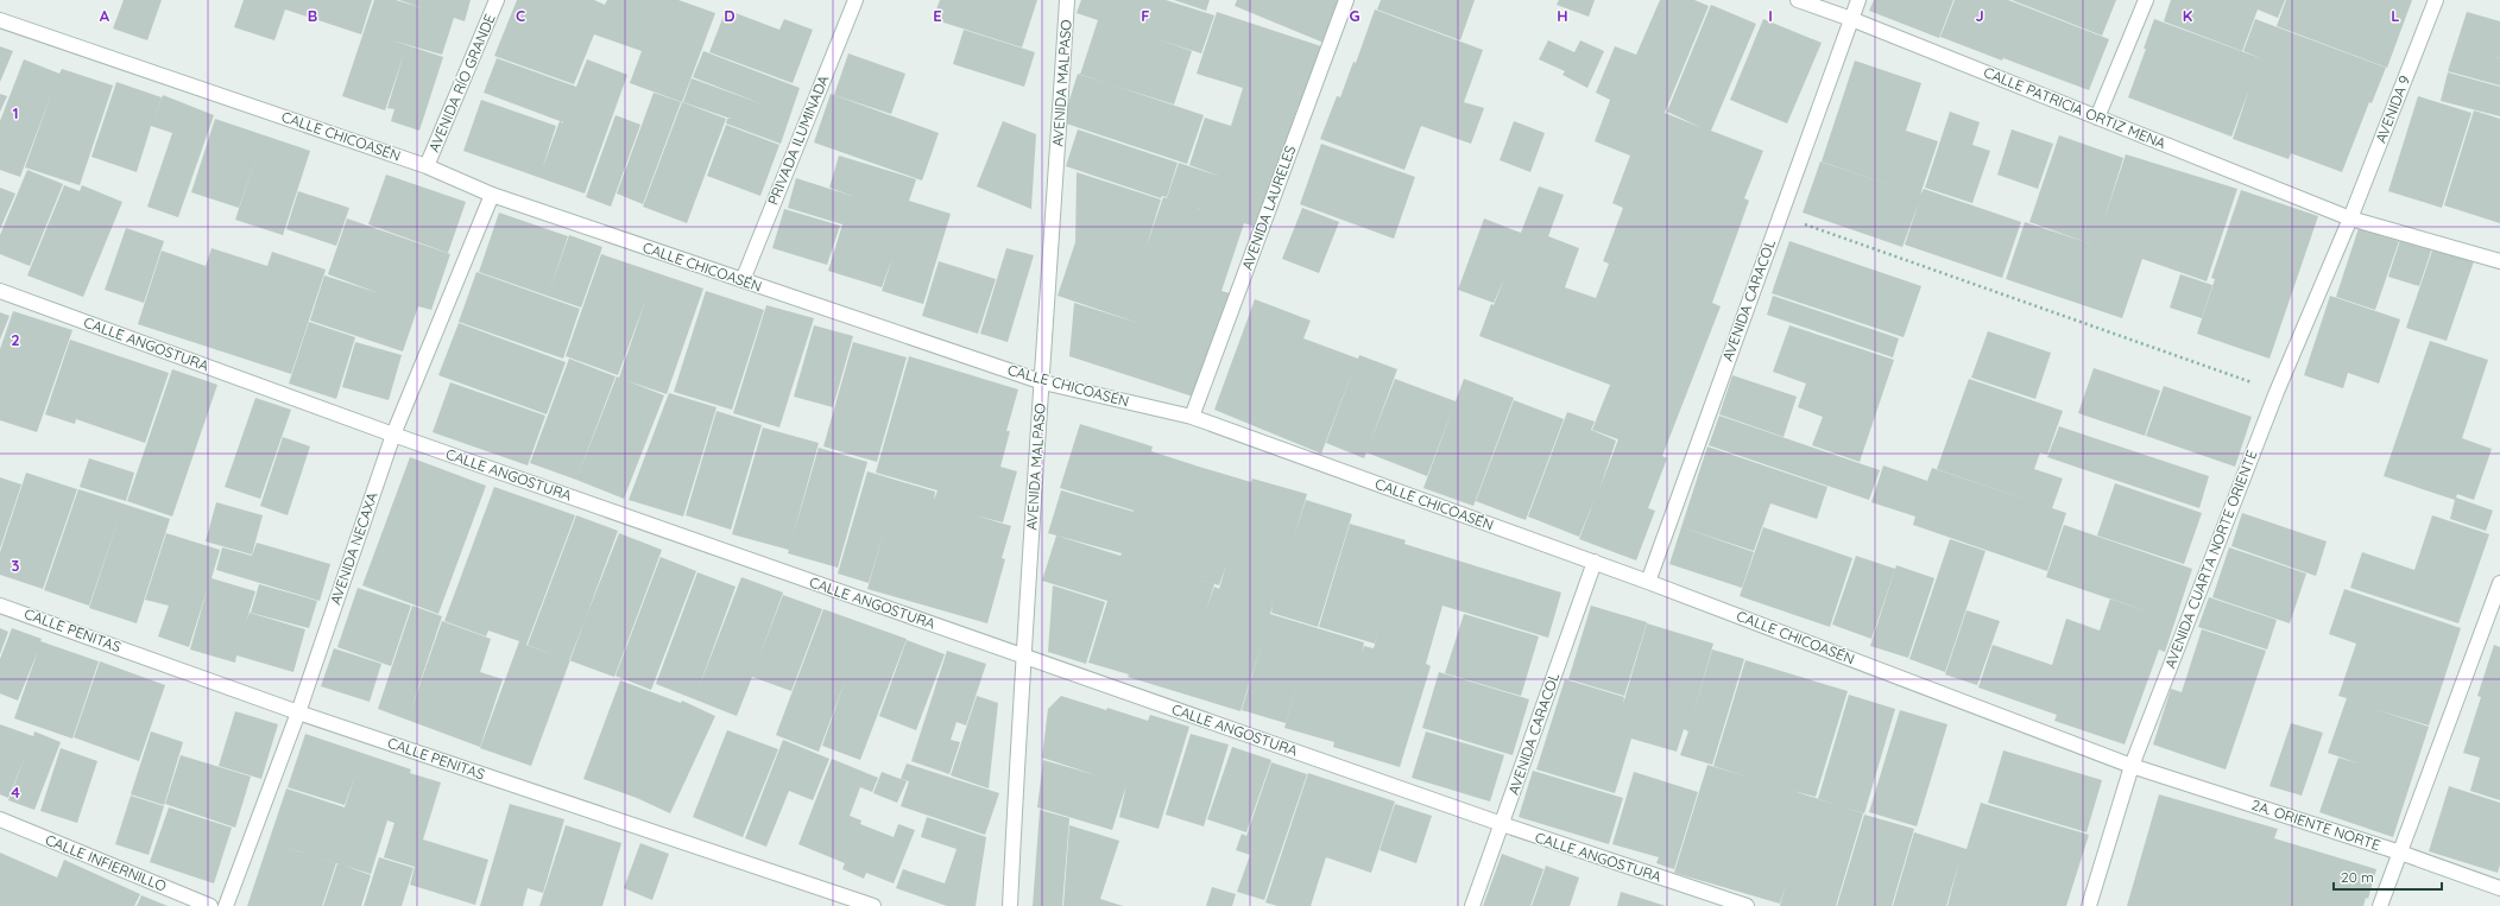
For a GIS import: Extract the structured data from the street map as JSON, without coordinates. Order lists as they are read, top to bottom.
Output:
{
  "streets": {
    "street": [
      "AVENIDA RÍO GRANDE",
      "AVENIDA MALPASO",
      "CALLE PATRICIA ORTIZ MENA",
      "AVENIDA 9",
      "CALLE CHICOASÉN",
      "PRIVADA ILUMINADA",
      "AVENIDA LAURELES",
      "AVENIDA CARACOL",
      "CALLE ANGOSTURA",
      "AVENIDA NECAXA",
      "AVENIDA CUARTA NORTE ORIENTE",
      "CALLE PENITAS",
      "2A. ORIENTE NORTE",
      "CALLE INFIERNILLO"
    ]
  },
  "crossings": [
    ["AVENIDA RÍO GRANDE", "CALLE CHICOASÉN"],
    ["AVENIDA MALPASO", "CALLE CHICOASÉN"],
    ["AVENIDA MALPASO", "CALLE ANGOSTURA"],
    ["CALLE PATRICIA ORTIZ MENA", "AVENIDA 9"],
    ["CALLE PATRICIA ORTIZ MENA", "AVENIDA CARACOL"],
    ["CALLE PATRICIA ORTIZ MENA", "AVENIDA CUARTA NORTE ORIENTE"],
    ["AVENIDA 9", "AVENIDA CUARTA NORTE ORIENTE"],
    ["CALLE CHICOASÉN", "PRIVADA ILUMINADA"],
    ["CALLE CHICOASÉN", "AVENIDA LAURELES"],
    ["CALLE CHICOASÉN", "AVENIDA CARACOL"],
    ["CALLE CHICOASÉN", "AVENIDA NECAXA"],
    ["CALLE CHICOASÉN", "AVENIDA CUARTA NORTE ORIENTE"],
    ["CALLE CHICOASÉN", "2A. ORIENTE NORTE"],
    ["AVENIDA CARACOL", "CALLE ANGOSTURA"],
    ["CALLE ANGOSTURA", "AVENIDA NECAXA"],
    ["AVENIDA NECAXA", "CALLE PENITAS"],
    ["AVENIDA CUARTA NORTE ORIENTE", "2A. ORIENTE NORTE"]
  ],
  "scale_bar": "20 m",
  "grid": {
    "columns": [
      "A",
      "B",
      "C",
      "D",
      "E",
      "F",
      "G",
      "H",
      "I",
      "J",
      "K",
      "L"
    ],
    "rows": [
      "1",
      "2",
      "3",
      "4"
    ]
  }
}
